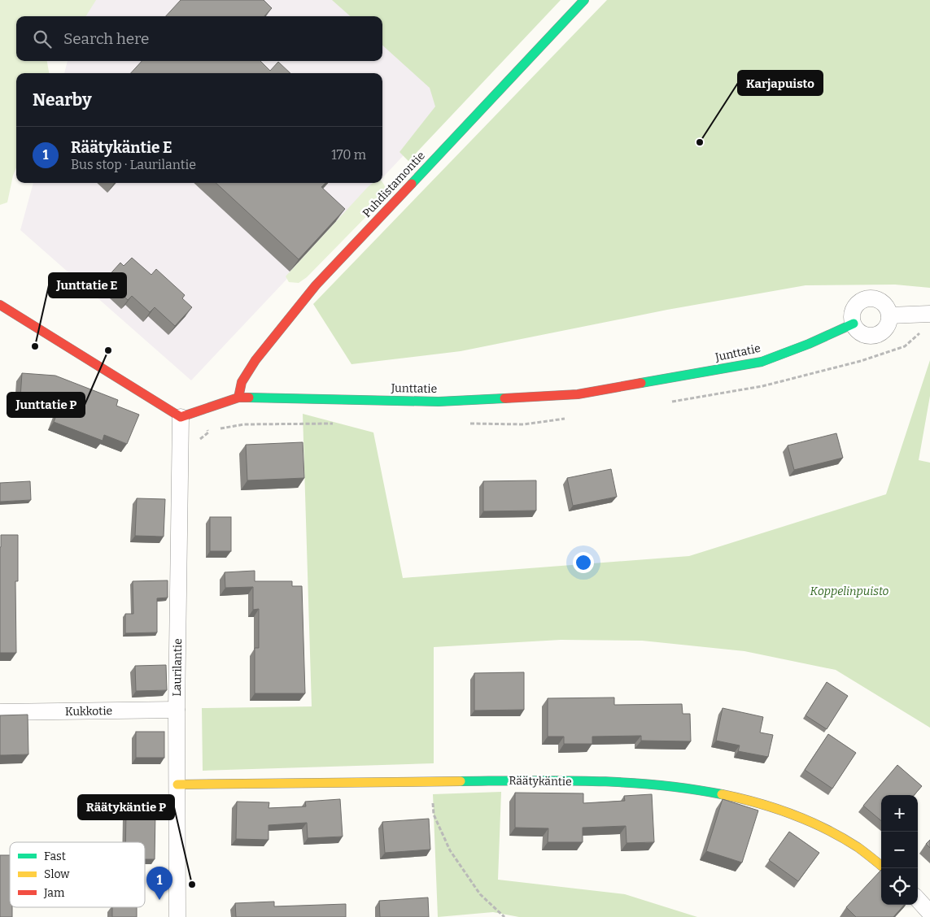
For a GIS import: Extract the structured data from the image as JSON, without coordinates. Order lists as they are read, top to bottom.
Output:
{
  "streets": {
    "street": [
      "Puhdistamontie",
      "Junttatie",
      "Laurilantie",
      "Kukkotie",
      "Räätykäntie"
    ]
  },
  "crossings": [
    ["Puhdistamontie", "Junttatie"],
    ["Junttatie", "Laurilantie"],
    ["Laurilantie", "Kukkotie"],
    ["Laurilantie", "Räätykäntie"]
  ],
  "parks": ["Koppelinpuisto"],
  "places": [
    "Karjapuisto",
    "Junttatie E",
    "Junttatie P",
    "Räätykäntie P"
  ],
  "legend": ["Fast", "Slow", "Jam"],
  "page": {
    "search": "Search here",
    "heading": "Nearby",
    "list": [
      {
        "mark": "1",
        "name": "Räätykäntie E",
        "note": "Bus stop · Laurilantie",
        "value": "170 m"
      }
    ],
    "map_buttons": ["+", "−"],
    "pins": "1"
  }
}
